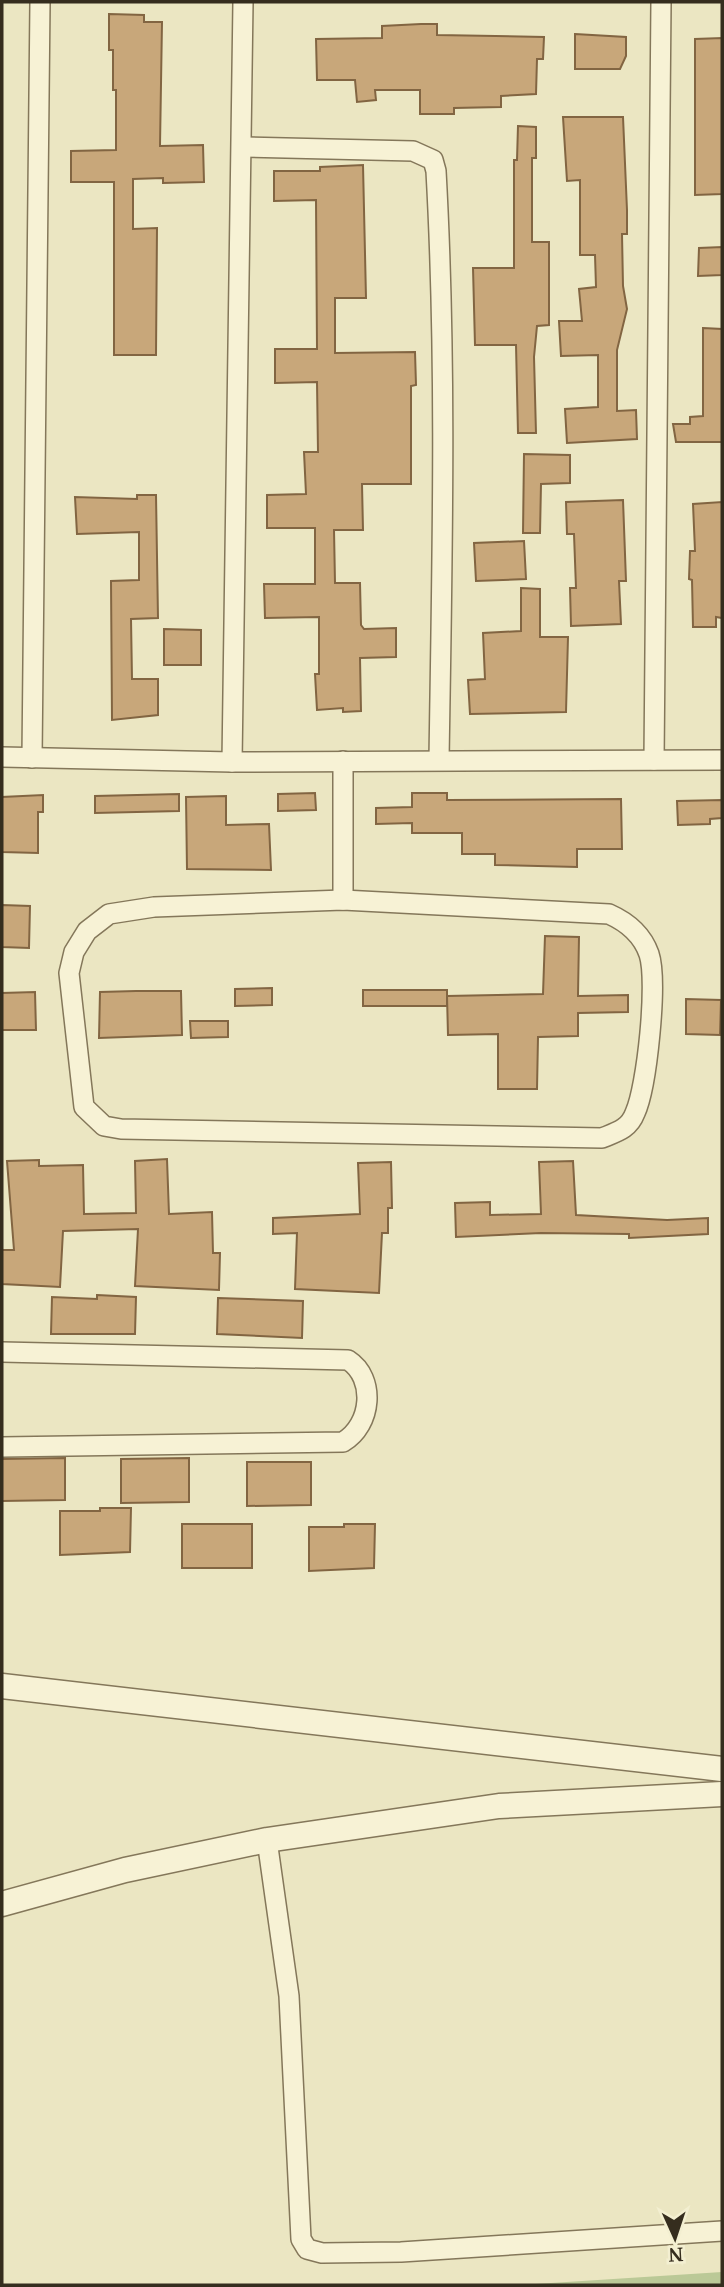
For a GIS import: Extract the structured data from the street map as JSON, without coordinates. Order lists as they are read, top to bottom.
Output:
{
  "north": "bottom"
}
